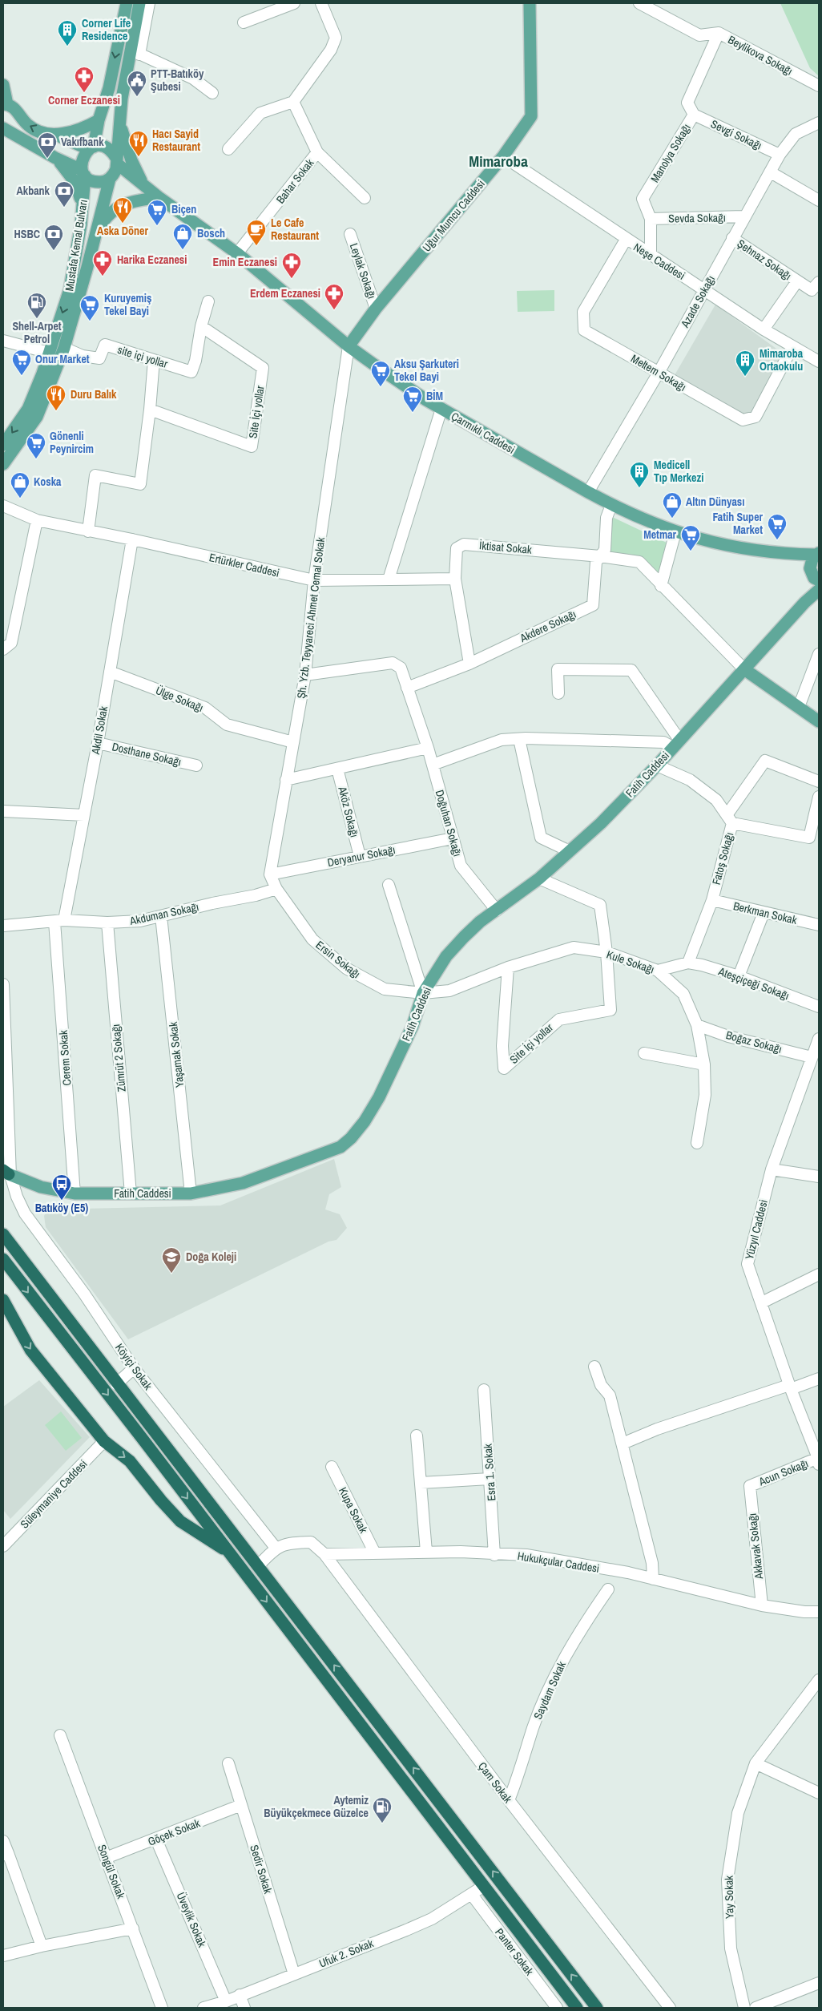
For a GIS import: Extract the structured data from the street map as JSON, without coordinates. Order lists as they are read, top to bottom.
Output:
{
  "streets": {
    "main road": [
      "Uğur Mumcu Caddesi",
      "Mustafa Kemal Bulvarı",
      "Çarmıklı Caddesi",
      "Fatih Caddesi"
    ],
    "street": [
      "Beylikova Sokağı",
      "Sevgi Sokağı",
      "Manolya Sokağı",
      "Bahar Sokak",
      "Sevda Sokağı",
      "Şehnaz Sokağı",
      "Neşe Caddesi",
      "Leylak Sokağı",
      "Azade Sokağı",
      "site içi yollar",
      "Meltem Sokağı",
      "Site İçi yollar",
      "İktisat Sokak",
      "Ertürkler Caddesi",
      "Şh. Yzb. Teyyareci Ahmet Cemal Sokak",
      "Akdere Sokağı",
      "Ülge Sokağı",
      "Akdil Sokak",
      "Dosthane Sokağı",
      "Aköz Sokağı",
      "Doğuhan Sokağı",
      "Deryanur Sokağı",
      "Fatoş Sokağı",
      "Berkman Sokak",
      "Akduman Sokağı",
      "Ersin Sokağı",
      "Kule Sokağı",
      "Ateşçiçeği Sokağı",
      "Boğaz Sokağı",
      "Yaşamak Sokak",
      "Cerem Sokak",
      "Zümrüt 2 Sokağı",
      "Yüzyıl Caddesi",
      "Köyiçi Sokak",
      "Esra 1. Sokak",
      "Acun Sokağı",
      "Süleymaniye Caddesi",
      "Kupa Sokak",
      "Akkavak Sokağı",
      "Hukukçular Caddesi",
      "Saydam Sokak",
      "Çam Sokak",
      "Göçek Sokak",
      "Sedir Sokak",
      "Songül Sokak",
      "Yay Sokak",
      "Üveylik Sokak",
      "Panter Sokak",
      "Ufuk 2. Sokak"
    ]
  },
  "crossings": [
    ["Beylikova Sokağı", "Manolya Sokağı"],
    ["Sevgi Sokağı", "Manolya Sokağı"],
    ["Sevgi Sokağı", "Azade Sokağı"],
    ["Manolya Sokağı", "Sevda Sokağı"],
    ["Manolya Sokağı", "Neşe Caddesi"],
    ["Bahar Sokak", "Çarmıklı Caddesi"],
    ["Uğur Mumcu Caddesi", "Neşe Caddesi"],
    ["Uğur Mumcu Caddesi", "Leylak Sokağı"],
    ["Uğur Mumcu Caddesi", "Çarmıklı Caddesi"],
    ["Uğur Mumcu Caddesi", "Şh. Yzb. Teyyareci Ahmet Cemal Sokak"],
    ["Sevda Sokağı", "Azade Sokağı"],
    ["Mustafa Kemal Bulvarı", "site içi yollar"],
    ["Mustafa Kemal Bulvarı", "Çarmıklı Caddesi"],
    ["Şehnaz Sokağı", "Azade Sokağı"],
    ["Neşe Caddesi", "Azade Sokağı"],
    ["Neşe Caddesi", "Meltem Sokağı"],
    ["Azade Sokağı", "Meltem Sokağı"],
    ["Azade Sokağı", "Çarmıklı Caddesi"],
    ["site içi yollar", "Site İçi yollar"],
    ["Site İçi yollar", "Kule Sokağı"],
    ["Çarmıklı Caddesi", "Şh. Yzb. Teyyareci Ahmet Cemal Sokak"],
    ["Çarmıklı Caddesi", "Akdere Sokağı"],
    ["İktisat Sokak", "Ertürkler Caddesi"],
    ["İktisat Sokak", "Akdere Sokağı"],
    ["İktisat Sokak", "Fatih Caddesi"],
    ["Ertürkler Caddesi", "Şh. Yzb. Teyyareci Ahmet Cemal Sokak"],
    ["Ertürkler Caddesi", "Akdil Sokak"],
    ["Şh. Yzb. Teyyareci Ahmet Cemal Sokak", "Ülge Sokağı"],
    ["Şh. Yzb. Teyyareci Ahmet Cemal Sokak", "Doğuhan Sokağı"],
    ["Şh. Yzb. Teyyareci Ahmet Cemal Sokak", "Deryanur Sokağı"],
    ["Akdere Sokağı", "Doğuhan Sokağı"],
    ["Ülge Sokağı", "Akdil Sokak"],
    ["Akdil Sokak", "Dosthane Sokağı"],
    ["Akdil Sokak", "Akduman Sokağı"],
    ["Akdil Sokak", "Cerem Sokak"],
    ["Fatih Caddesi", "Doğuhan Sokağı"],
    ["Fatih Caddesi", "Fatoş Sokağı"],
    ["Fatih Caddesi", "Ersin Sokağı"],
    ["Fatih Caddesi", "Kule Sokağı"],
    ["Fatih Caddesi", "Yaşamak Sokak"],
    ["Fatih Caddesi", "Cerem Sokak"],
    ["Fatih Caddesi", "Zümrüt 2 Sokağı"],
    ["Fatih Caddesi", "Köyiçi Sokak"],
    ["Aköz Sokağı", "Deryanur Sokağı"],
    ["Doğuhan Sokağı", "Deryanur Sokağı"],
    ["Fatoş Sokağı", "Berkman Sokak"],
    ["Fatoş Sokağı", "Ateşçiçeği Sokağı"],
    ["Akduman Sokağı", "Ersin Sokağı"],
    ["Akduman Sokağı", "Yaşamak Sokak"],
    ["Akduman Sokağı", "Cerem Sokak"],
    ["Akduman Sokağı", "Zümrüt 2 Sokağı"],
    ["Ersin Sokağı", "Kule Sokağı"],
    ["Kule Sokağı", "Boğaz Sokağı"],
    ["Boğaz Sokağı", "Yüzyıl Caddesi"],
    ["Yüzyıl Caddesi", "Acun Sokağı"],
    ["Esra 1. Sokak", "Hukukçular Caddesi"],
    ["Acun Sokağı", "Akkavak Sokağı"],
    ["Kupa Sokak", "Hukukçular Caddesi"],
    ["Akkavak Sokağı", "Hukukçular Caddesi"],
    ["Hukukçular Caddesi", "Çam Sokak"],
    ["Saydam Sokak", "Çam Sokak"],
    ["Göçek Sokak", "Sedir Sokak"],
    ["Göçek Sokak", "Songül Sokak"],
    ["Göçek Sokak", "Üveylik Sokak"],
    ["Sedir Sokak", "Ufuk 2. Sokak"],
    ["Üveylik Sokak", "Ufuk 2. Sokak"],
    ["Panter Sokak", "Ufuk 2. Sokak"]
  ],
  "districts": ["Mimaroba"],
  "places": {
    "building": ["Corner Life Residence", "Mimaroba Ortaokulu", "Medicell Tıp Merkezi"],
    "pharmacy": [
      "Corner Eczanesi",
      "Harika Eczanesi",
      "Emin Eczanesi",
      "Erdem Eczanesi"
    ],
    "public building": ["PTT-Batıköy Şubesi"],
    "restaurant": ["Hacı Sayid Restaurant", "Aska Döner", "Duru Balık"],
    "bank": ["Vakıfbank", "Akbank", "HSBC"],
    "supermarket": [
      "Biçen",
      "Kuruyemiş Tekel Bayi",
      "Onur Market",
      "Aksu Şarkuteri Tekel Bayi",
      "BİM",
      "Gönenli Peynircim",
      "Fatih Super Market",
      "Metmar"
    ],
    "cafe": ["Le Cafe Restaurant"],
    "shop": ["Bosch", "Koska", "Altın Dünyası"],
    "fuel station": ["Shell-Arpet Petrol", "Aytemiz Büyükçekmece Güzelce"],
    "bus stop": ["Batıköy (E5)"],
    "school or university": ["Doğa Koleji"]
  }
}
